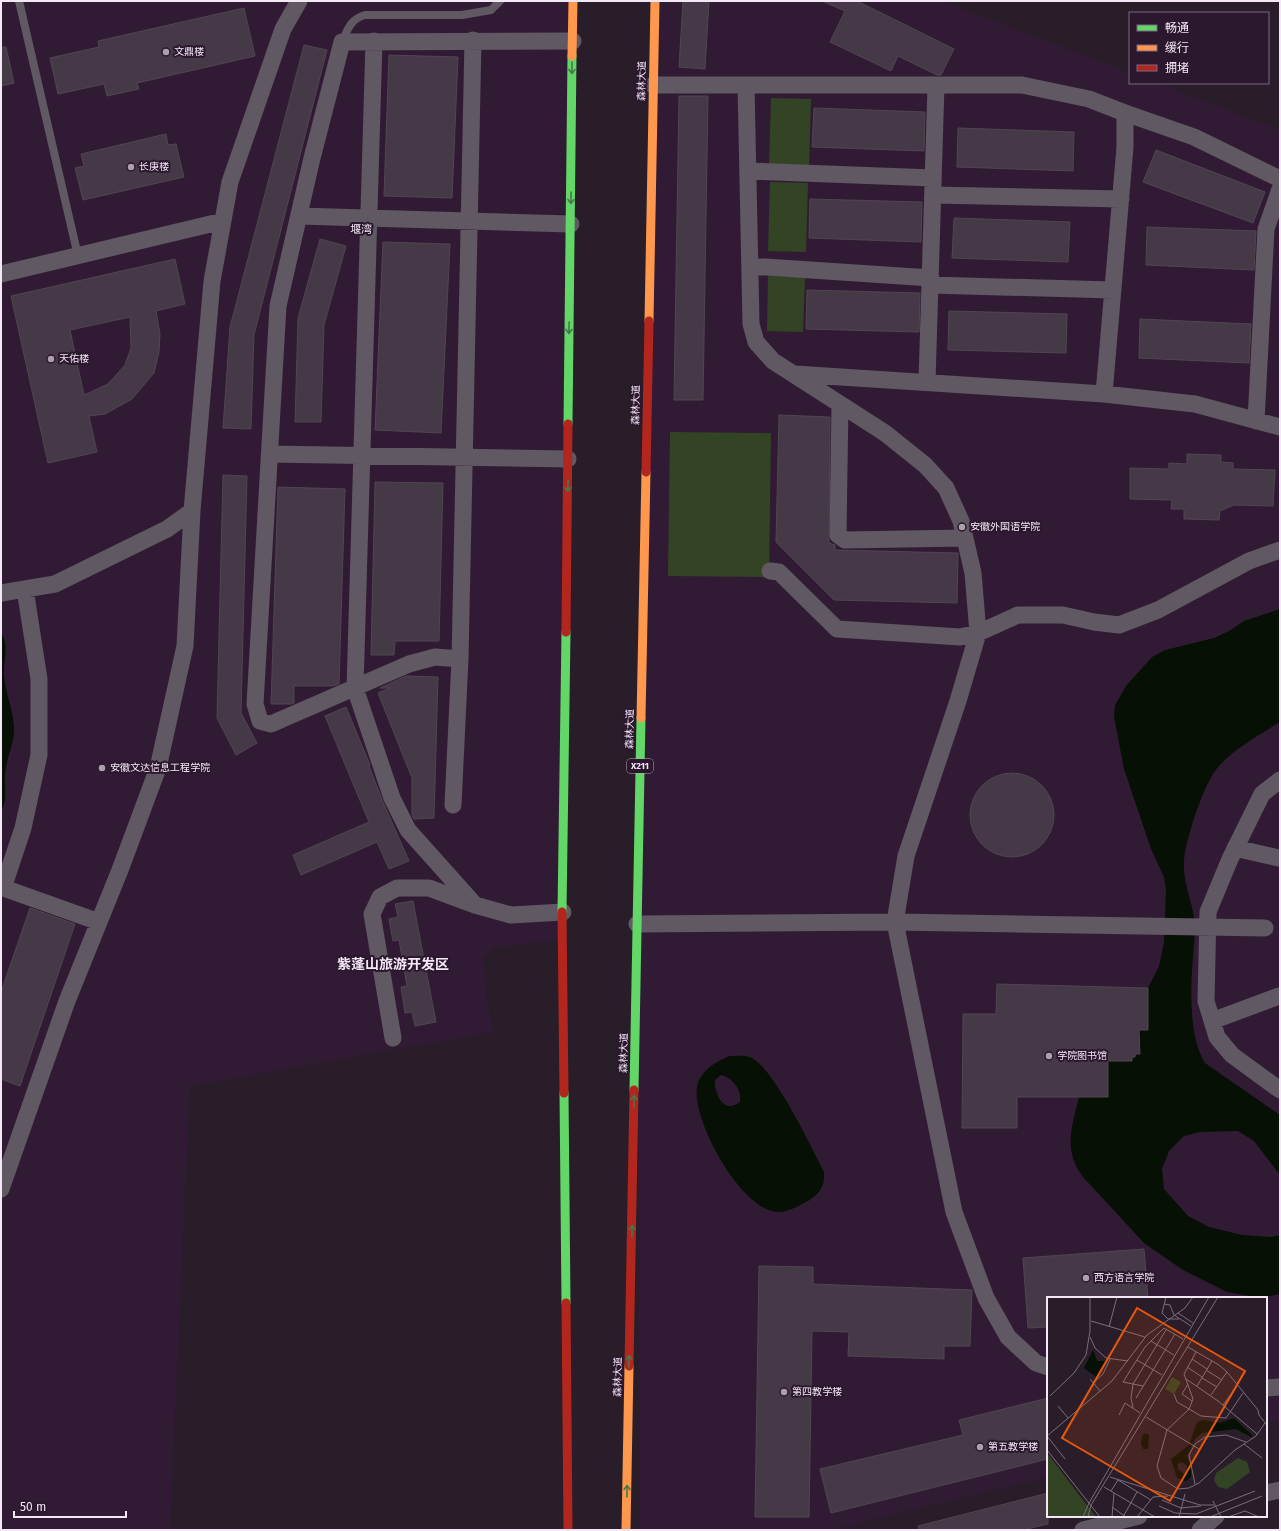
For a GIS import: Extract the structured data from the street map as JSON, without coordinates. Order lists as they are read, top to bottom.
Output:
{
  "streets": {
    "main road": ["森林大道", "X211"]
  },
  "districts": ["堰湾", "紫蓬山旅游开发区"],
  "places": [
    "文鼎楼",
    "长庚楼",
    "天佑楼",
    "安徽外国语学院",
    "安徽文达信息工程学院",
    "学院图书馆",
    "西方语言学院",
    "第四教学楼",
    "第五教学楼"
  ],
  "legend": ["畅通", "缓行", "拥堵"],
  "scale_bar": "50 m"
}
